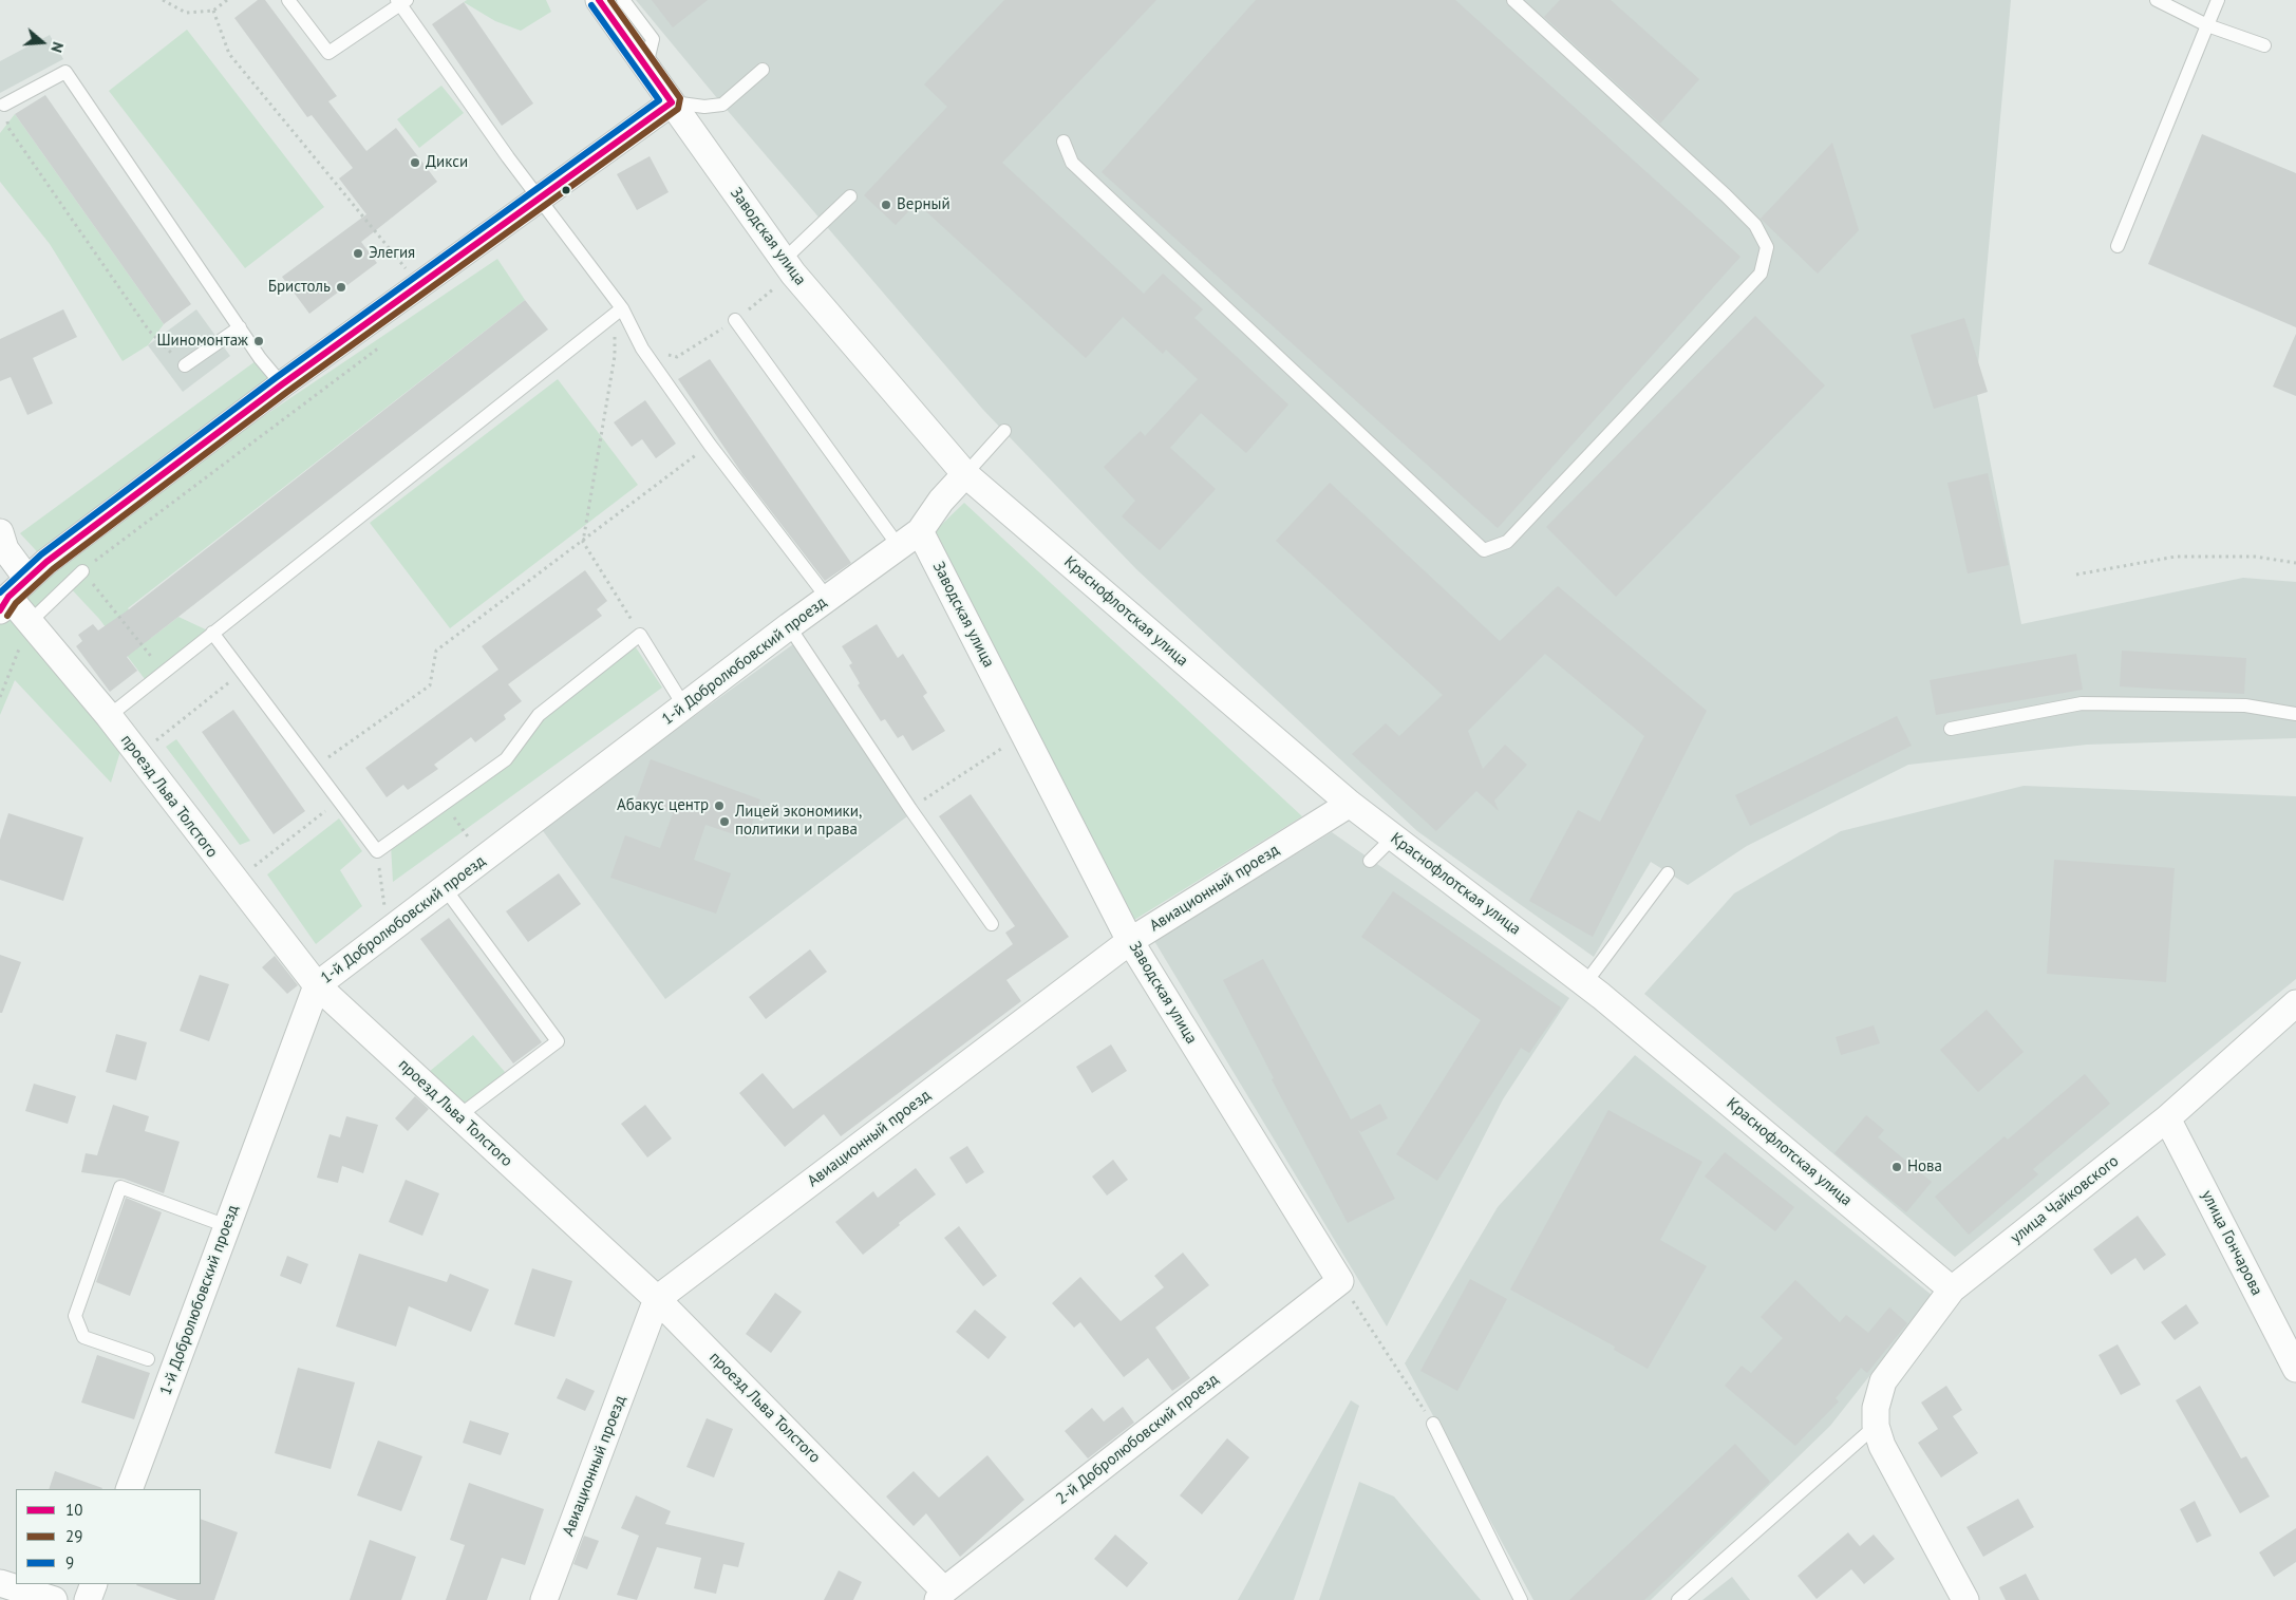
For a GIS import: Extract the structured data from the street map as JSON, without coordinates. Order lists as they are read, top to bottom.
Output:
{
  "streets": {
    "street": [
      "Заводская улица",
      "Краснофлотская улица",
      "1-й Добролюбовский проезд",
      "проезд Льва Толстого",
      "Авиационный проезд",
      "улица Чайковского",
      "улица Гончарова",
      "2-й Добролюбовский проезд"
    ]
  },
  "crossings": [
    ["Заводская улица", "Краснофлотская улица"],
    ["Заводская улица", "1-й Добролюбовский проезд"],
    ["Заводская улица", "Авиационный проезд"],
    ["Заводская улица", "2-й Добролюбовский проезд"],
    ["Краснофлотская улица", "Авиационный проезд"],
    ["Краснофлотская улица", "улица Чайковского"],
    ["1-й Добролюбовский проезд", "проезд Льва Толстого"],
    ["проезд Льва Толстого", "Авиационный проезд"],
    ["проезд Льва Толстого", "2-й Добролюбовский проезд"],
    ["улица Чайковского", "улица Гончарова"]
  ],
  "places": [
    "Дикси",
    "Верный",
    "Элегия",
    "Бристоль",
    "Шиномонтаж",
    "Абакус центр",
    "Лицей экономики, политики и права",
    "Нова"
  ],
  "lines": ["transit line 10", "transit line 29", "transit line 9"],
  "legend": ["10", "29", "9"],
  "north": "right"
}
